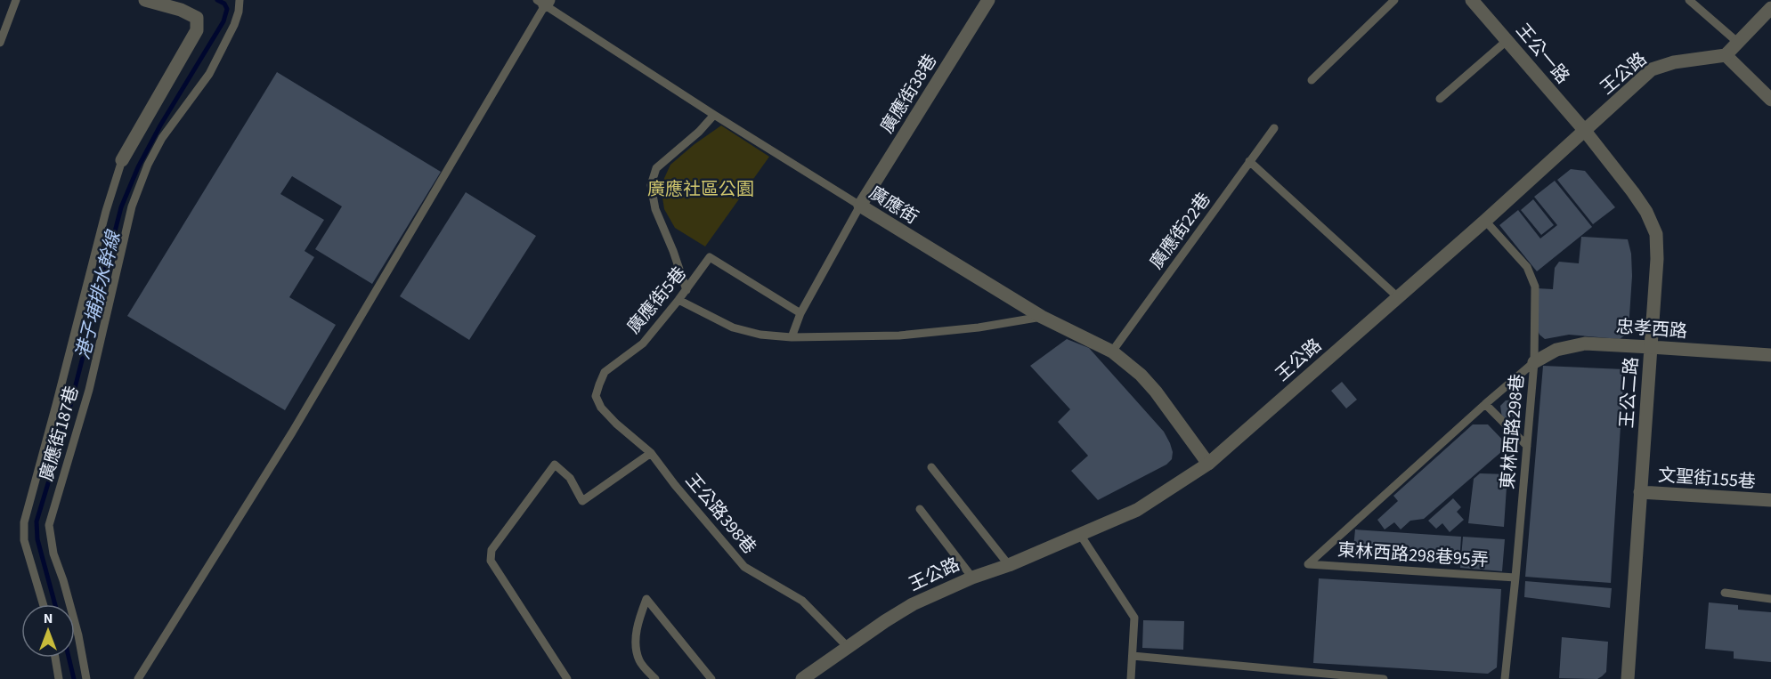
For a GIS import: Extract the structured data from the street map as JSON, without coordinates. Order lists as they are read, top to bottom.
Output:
{
  "streets": {
    "street": [
      "王公一路",
      "王公路",
      "廣應街38巷",
      "廣應街",
      "忠孝西路",
      "王公二路",
      "文聖街155巷"
    ],
    "lane": [
      "廣應街22巷",
      "廣應街5巷",
      "東林西路298巷",
      "廣應街187巷",
      "王公路398巷",
      "東林西路298巷95弄"
    ]
  },
  "crossings": [
    ["王公一路", "王公路"],
    ["王公一路", "王公二路"],
    ["王公路", "廣應街"],
    ["王公路", "王公二路"],
    ["王公路", "王公路398巷"],
    ["廣應街38巷", "廣應街"],
    ["廣應街", "廣應街22巷"],
    ["廣應街5巷", "王公路398巷"],
    ["忠孝西路", "王公二路"],
    ["忠孝西路", "東林西路298巷"],
    ["王公二路", "文聖街155巷"],
    ["東林西路298巷", "東林西路298巷95弄"]
  ],
  "water": ["港子埔排水幹線"],
  "parks": ["廣應社區公園"],
  "north": "top"
}
